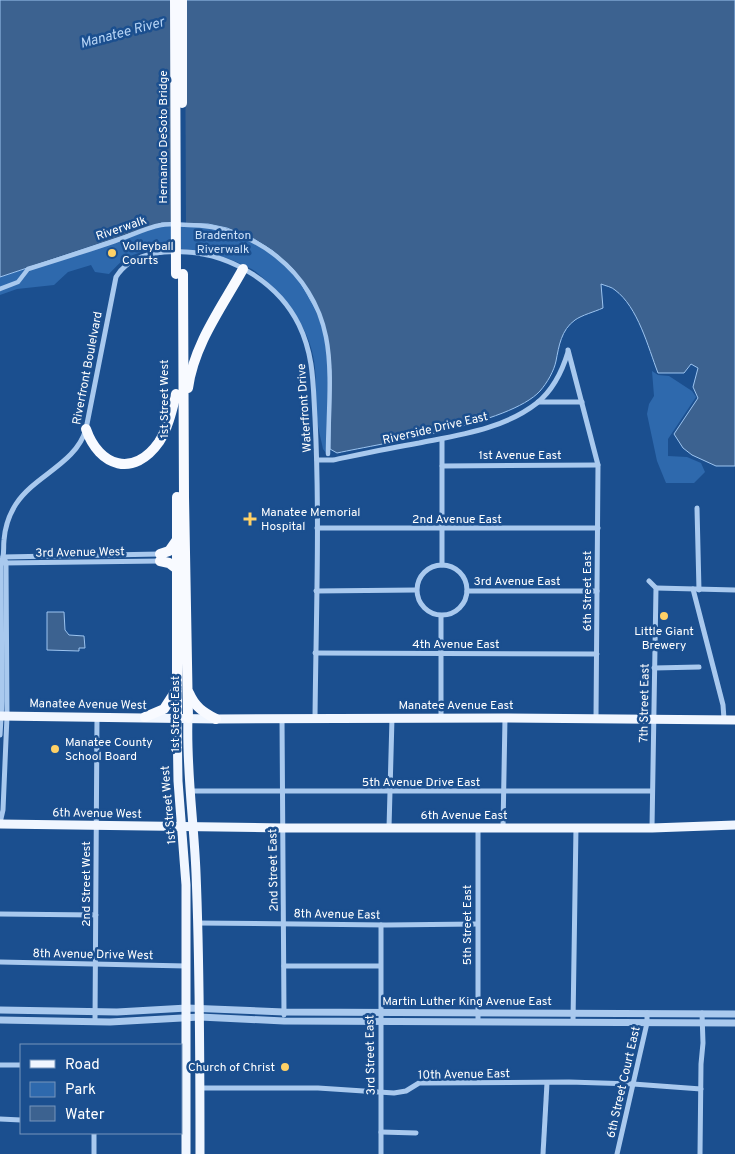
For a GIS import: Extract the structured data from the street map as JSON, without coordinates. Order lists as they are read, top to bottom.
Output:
{
  "streets": {
    "highway": ["Hernando DeSoto Bridge", "1st Street West", "1st Street East"],
    "main road": [
      "Manatee Avenue West",
      "Manatee Avenue East",
      "6th Avenue West",
      "6th Avenue East"
    ],
    "street": [
      "Riverwalk",
      "Riverfront Boulelvard",
      "Waterfront Drive",
      "Riverside Drive East",
      "1st Avenue East",
      "2nd Avenue East",
      "3rd Avenue West",
      "3rd Avenue East",
      "6th Street East",
      "4th Avenue East",
      "7th Street East",
      "5th Avenue Drive East",
      "2nd Street East",
      "2nd Street West",
      "8th Avenue East",
      "5th Street East",
      "8th Avenue Drive West",
      "Martin Luther King Avenue East",
      "3rd Street East",
      "10th Avenue East",
      "6th Street Court East"
    ]
  },
  "crossings": [
    ["Hernando DeSoto Bridge", "1st Street West"],
    ["Hernando DeSoto Bridge", "1st Street East"],
    ["Riverfront Boulelvard", "Waterfront Drive"],
    ["Riverfront Boulelvard", "3rd Avenue West"],
    ["Riverfront Boulelvard", "Manatee Avenue West"],
    ["1st Street West", "Manatee Avenue West"],
    ["1st Street West", "Manatee Avenue East"],
    ["1st Street West", "1st Street East"],
    ["1st Street West", "6th Avenue West"],
    ["1st Street West", "8th Avenue Drive West"],
    ["Waterfront Drive", "Riverside Drive East"],
    ["Riverside Drive East", "6th Street East"],
    ["1st Avenue East", "6th Street East"],
    ["2nd Avenue East", "6th Street East"],
    ["3rd Avenue East", "6th Street East"],
    ["6th Street East", "4th Avenue East"],
    ["6th Street East", "Manatee Avenue East"],
    ["7th Street East", "Manatee Avenue East"],
    ["7th Street East", "5th Avenue Drive East"],
    ["7th Street East", "6th Avenue East"],
    ["Manatee Avenue West", "Manatee Avenue East"],
    ["Manatee Avenue West", "2nd Street West"],
    ["Manatee Avenue East", "1st Street East"],
    ["Manatee Avenue East", "2nd Street East"],
    ["1st Street East", "5th Avenue Drive East"],
    ["1st Street East", "6th Avenue West"],
    ["1st Street East", "6th Avenue East"],
    ["1st Street East", "8th Avenue East"],
    ["1st Street East", "Martin Luther King Avenue East"],
    ["1st Street East", "10th Avenue East"],
    ["5th Avenue Drive East", "2nd Street East"],
    ["6th Avenue West", "6th Avenue East"],
    ["6th Avenue West", "2nd Street West"],
    ["6th Avenue East", "2nd Street East"],
    ["6th Avenue East", "5th Street East"],
    ["2nd Street East", "8th Avenue East"],
    ["2nd Street East", "Martin Luther King Avenue East"],
    ["2nd Street West", "8th Avenue Drive West"],
    ["8th Avenue East", "5th Street East"],
    ["8th Avenue East", "3rd Street East"],
    ["5th Street East", "Martin Luther King Avenue East"],
    ["Martin Luther King Avenue East", "3rd Street East"],
    ["Martin Luther King Avenue East", "6th Street Court East"],
    ["3rd Street East", "10th Avenue East"],
    ["10th Avenue East", "6th Street Court East"]
  ],
  "water": ["Manatee River"],
  "parks": ["Bradenton Riverwalk"],
  "places": {
    "other": [
      "Volleyball Courts",
      "Little Giant Brewery",
      "Manatee County School Board",
      "Church of Christ"
    ],
    "health": ["Manatee Memorial Hospital"]
  },
  "legend": ["Road", "Park", "Water"]
}
